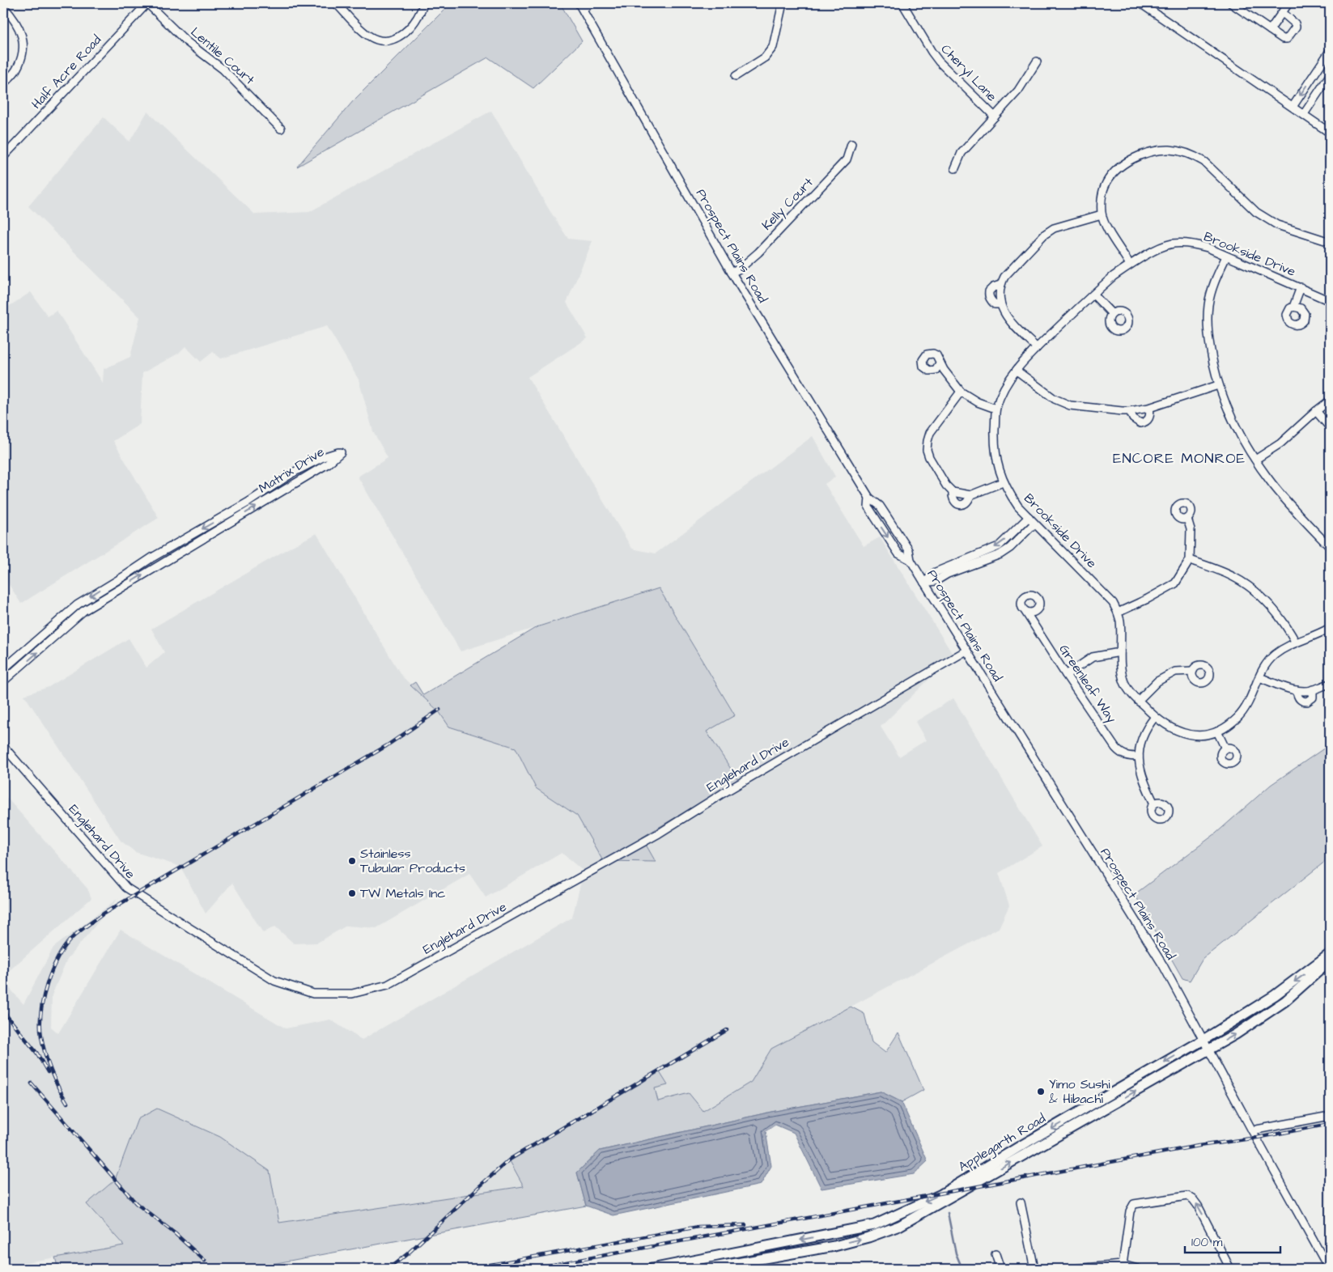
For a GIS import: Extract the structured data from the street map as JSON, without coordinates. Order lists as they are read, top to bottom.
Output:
{
  "streets": {
    "main road": ["Applegarth Road"],
    "street": [
      "Lentile Court",
      "Half Acre Road",
      "Cheryl Lane",
      "Kelly Court",
      "Prospect Plains Road",
      "Brookside Drive",
      "Matrix Drive",
      "Greenleaf Way",
      "Englehard Drive"
    ]
  },
  "crossings": [
    ["Lentile Court", "Half Acre Road"],
    ["Kelly Court", "Prospect Plains Road"],
    ["Prospect Plains Road", "Englehard Drive"],
    ["Prospect Plains Road", "Applegarth Road"]
  ],
  "districts": ["ENCORE MONROE"],
  "places": ["Stainless Tubular Products", "TW Metals Inc", "Yimo Sushi & Hibachi"],
  "scale_bar": "100 m"
}
